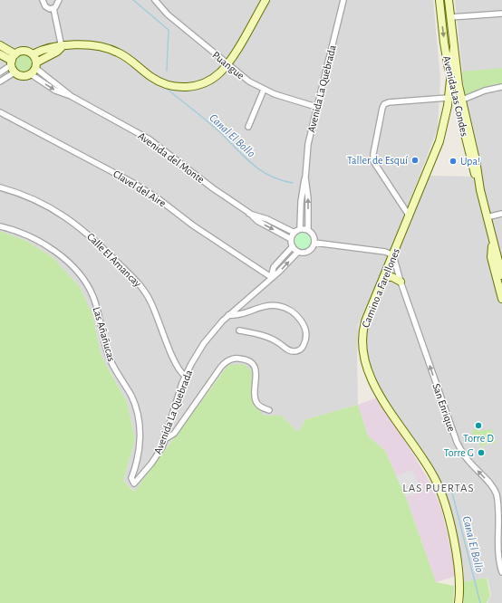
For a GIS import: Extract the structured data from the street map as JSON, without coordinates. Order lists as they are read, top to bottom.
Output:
{
  "streets": {
    "street": [
      "Puangue",
      "Avenida La Quebrada",
      "Avenida Las Condes",
      "Avenida del Monte",
      "Clavel del Aire",
      "Calle El Amancay",
      "Camino a Farellones",
      "Las Añañucas",
      "San Enrique"
    ]
  },
  "crossings": [
    ["Puangue", "Avenida La Quebrada"],
    ["Avenida La Quebrada", "Avenida del Monte"],
    ["Avenida La Quebrada", "Clavel del Aire"],
    ["Avenida La Quebrada", "Calle El Amancay"],
    ["Avenida La Quebrada", "Las Añañucas"],
    ["Avenida Las Condes", "Camino a Farellones"],
    ["Camino a Farellones", "San Enrique"]
  ],
  "one_way": ["San Enrique"],
  "districts": ["LAS PUERTAS"],
  "water": ["Canal El Bollo"],
  "places": [
    "Taller de Esquí",
    "Upa!",
    "Torre D",
    "Torre G"
  ]
}
